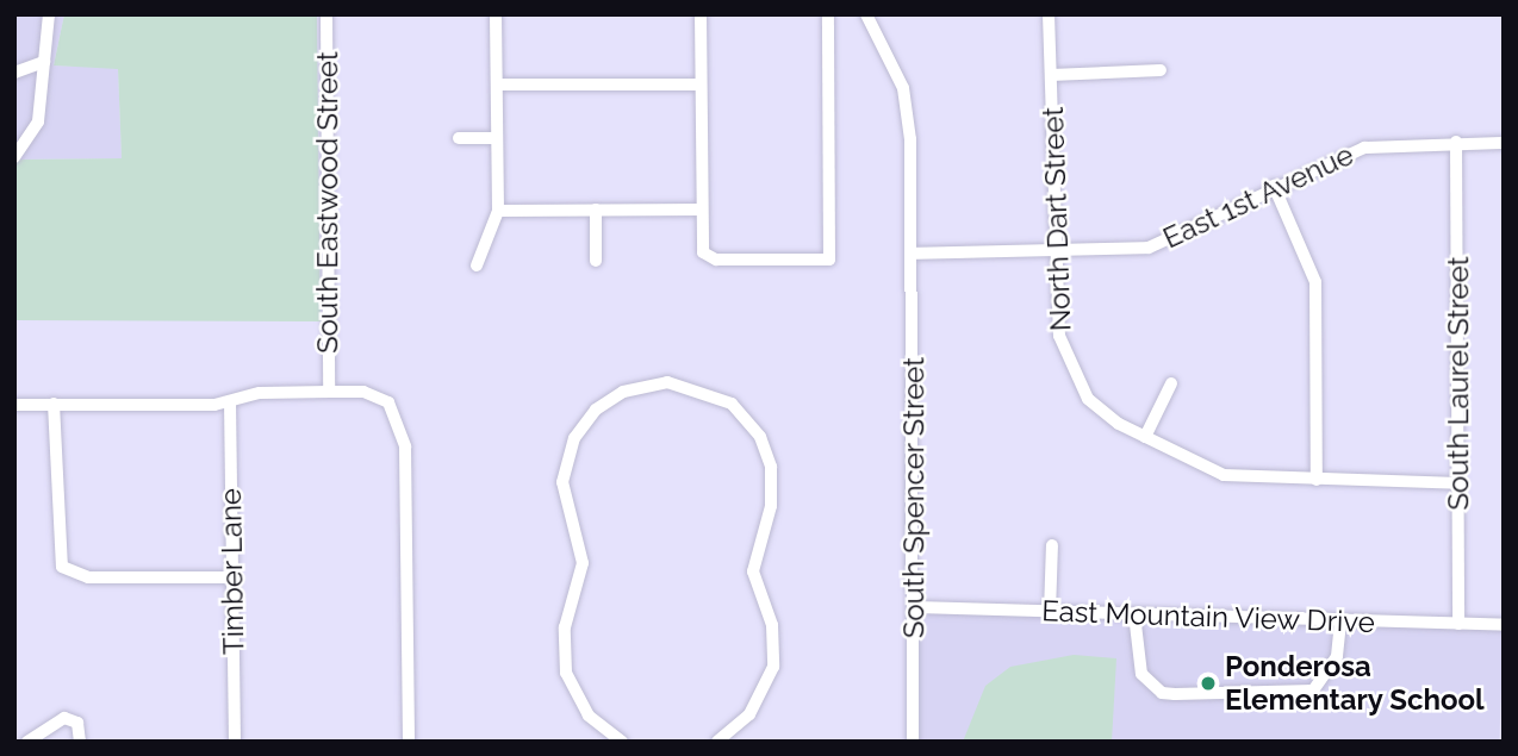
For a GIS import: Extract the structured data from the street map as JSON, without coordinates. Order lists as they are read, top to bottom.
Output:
{
  "streets": {
    "street": [
      "East 1st Avenue",
      "South Eastwood Street",
      "North Dart Street",
      "South Laurel Street",
      "South Spencer Street",
      "Timber Lane",
      "East Mountain View Drive"
    ]
  },
  "crossings": [
    ["East 1st Avenue", "North Dart Street"],
    ["East 1st Avenue", "South Laurel Street"],
    ["East 1st Avenue", "South Spencer Street"],
    ["North Dart Street", "South Laurel Street"],
    ["South Laurel Street", "East Mountain View Drive"],
    ["South Spencer Street", "East Mountain View Drive"]
  ],
  "places": ["Ponderosa Elementary School"]
}
